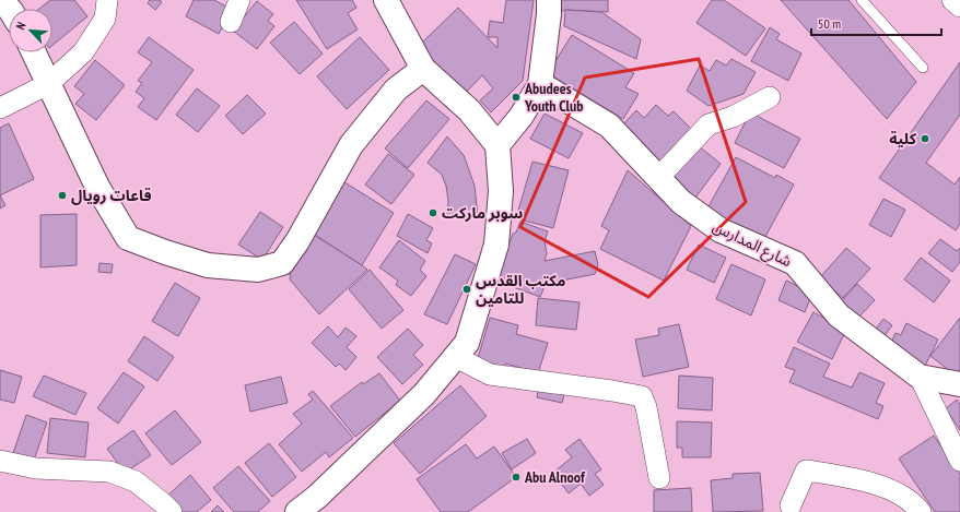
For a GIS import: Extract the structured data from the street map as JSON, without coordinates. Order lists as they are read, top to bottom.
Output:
{
  "streets": {
    "street": ["شارع المدارس"]
  },
  "places": [
    "Abudees Youth Club",
    "كلية",
    "قاعات رويال",
    "سوبر ماركت",
    "مكتب القدس للتامين",
    "Abu Alnoof"
  ],
  "scale_bar": "50 m",
  "north": "top left"
}
